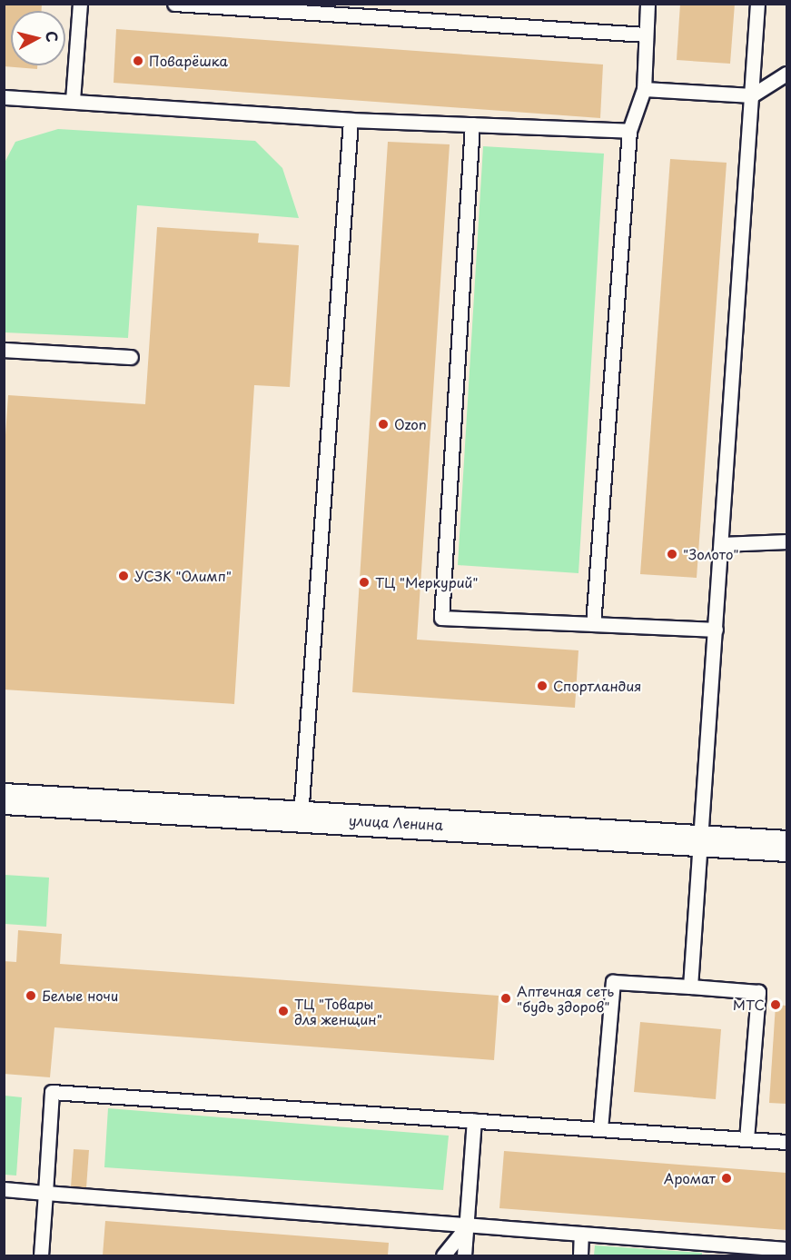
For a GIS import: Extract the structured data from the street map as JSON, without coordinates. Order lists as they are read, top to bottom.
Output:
{
  "streets": {
    "main road": ["улица Ленина"]
  },
  "places": [
    "Поварёшка",
    "Ozon",
    "\"Золото\"",
    "УСЗК \"Олимп\"",
    "ТЦ \"Меркурий\"",
    "Спортландия",
    "Белые ночи",
    "Аптечная сеть \"будь здоров\"",
    "МТС",
    "ТЦ \"Товары для женщин\"",
    "Аромат"
  ],
  "north": "right"
}
